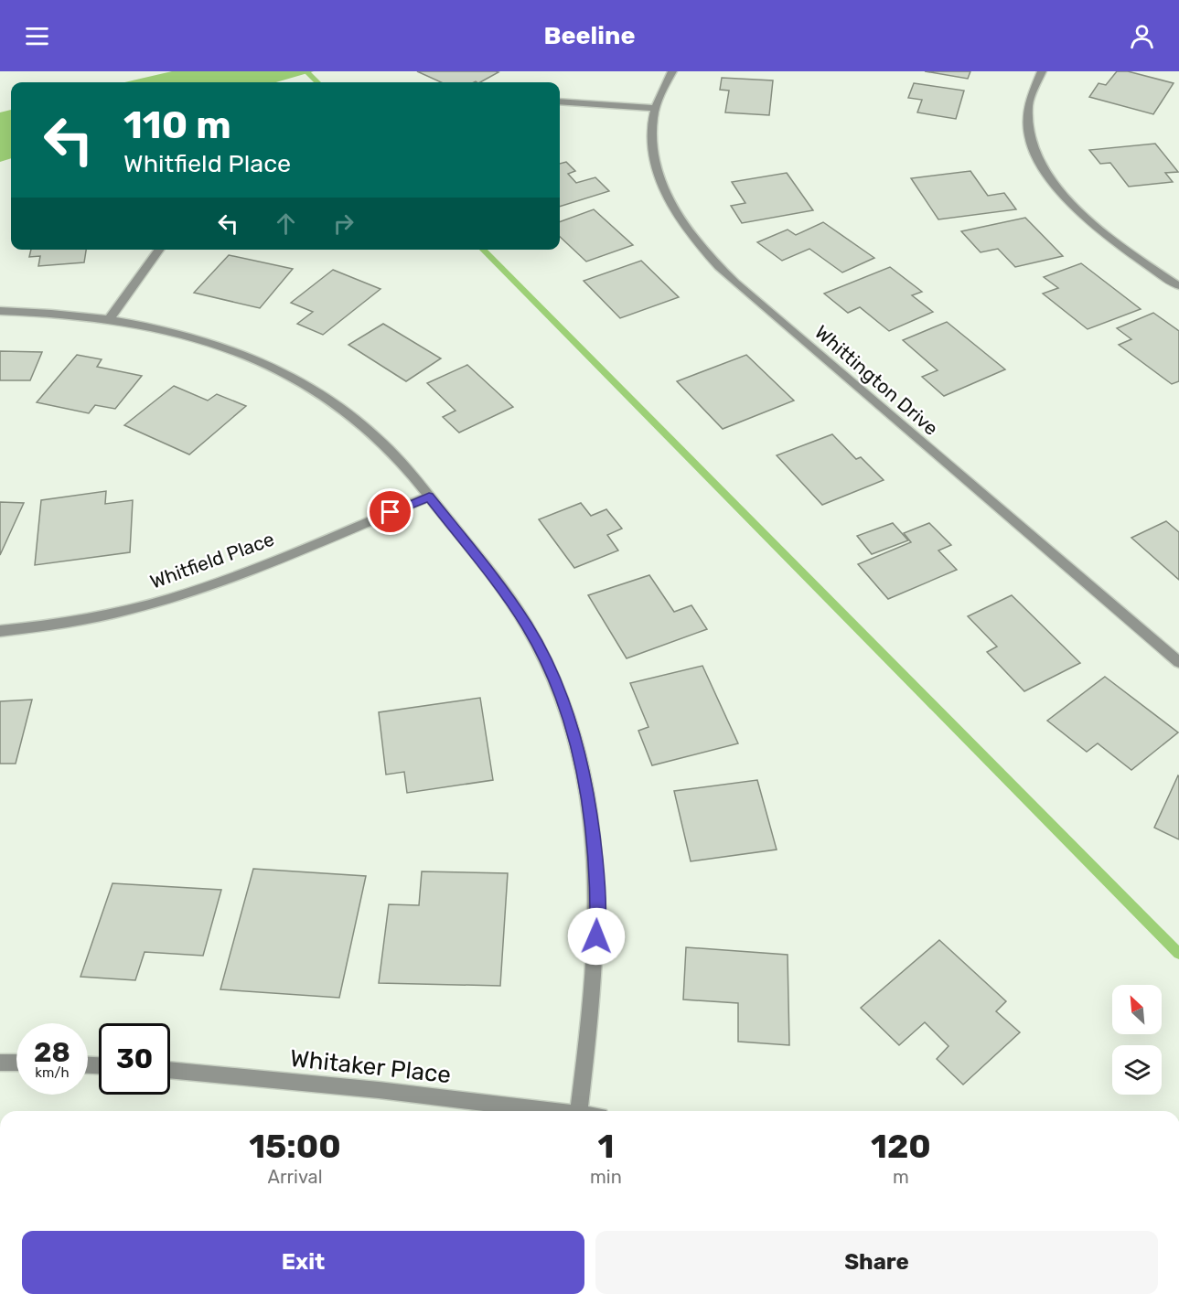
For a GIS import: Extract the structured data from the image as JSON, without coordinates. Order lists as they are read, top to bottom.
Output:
{
  "streets": {
    "street": ["Whittington Drive", "Whitfield Place", "Whitaker Place"]
  },
  "north": "top left",
  "page": {
    "header": "Beeline",
    "turn": ["110 m", "Whitfield Place"],
    "speed": "28 km/h",
    "limit": "30",
    "eta": [
      "15:00",
      "Arrival",
      "1",
      "min",
      "120",
      "m"
    ],
    "buttons": ["Exit", "Share"]
  }
}
